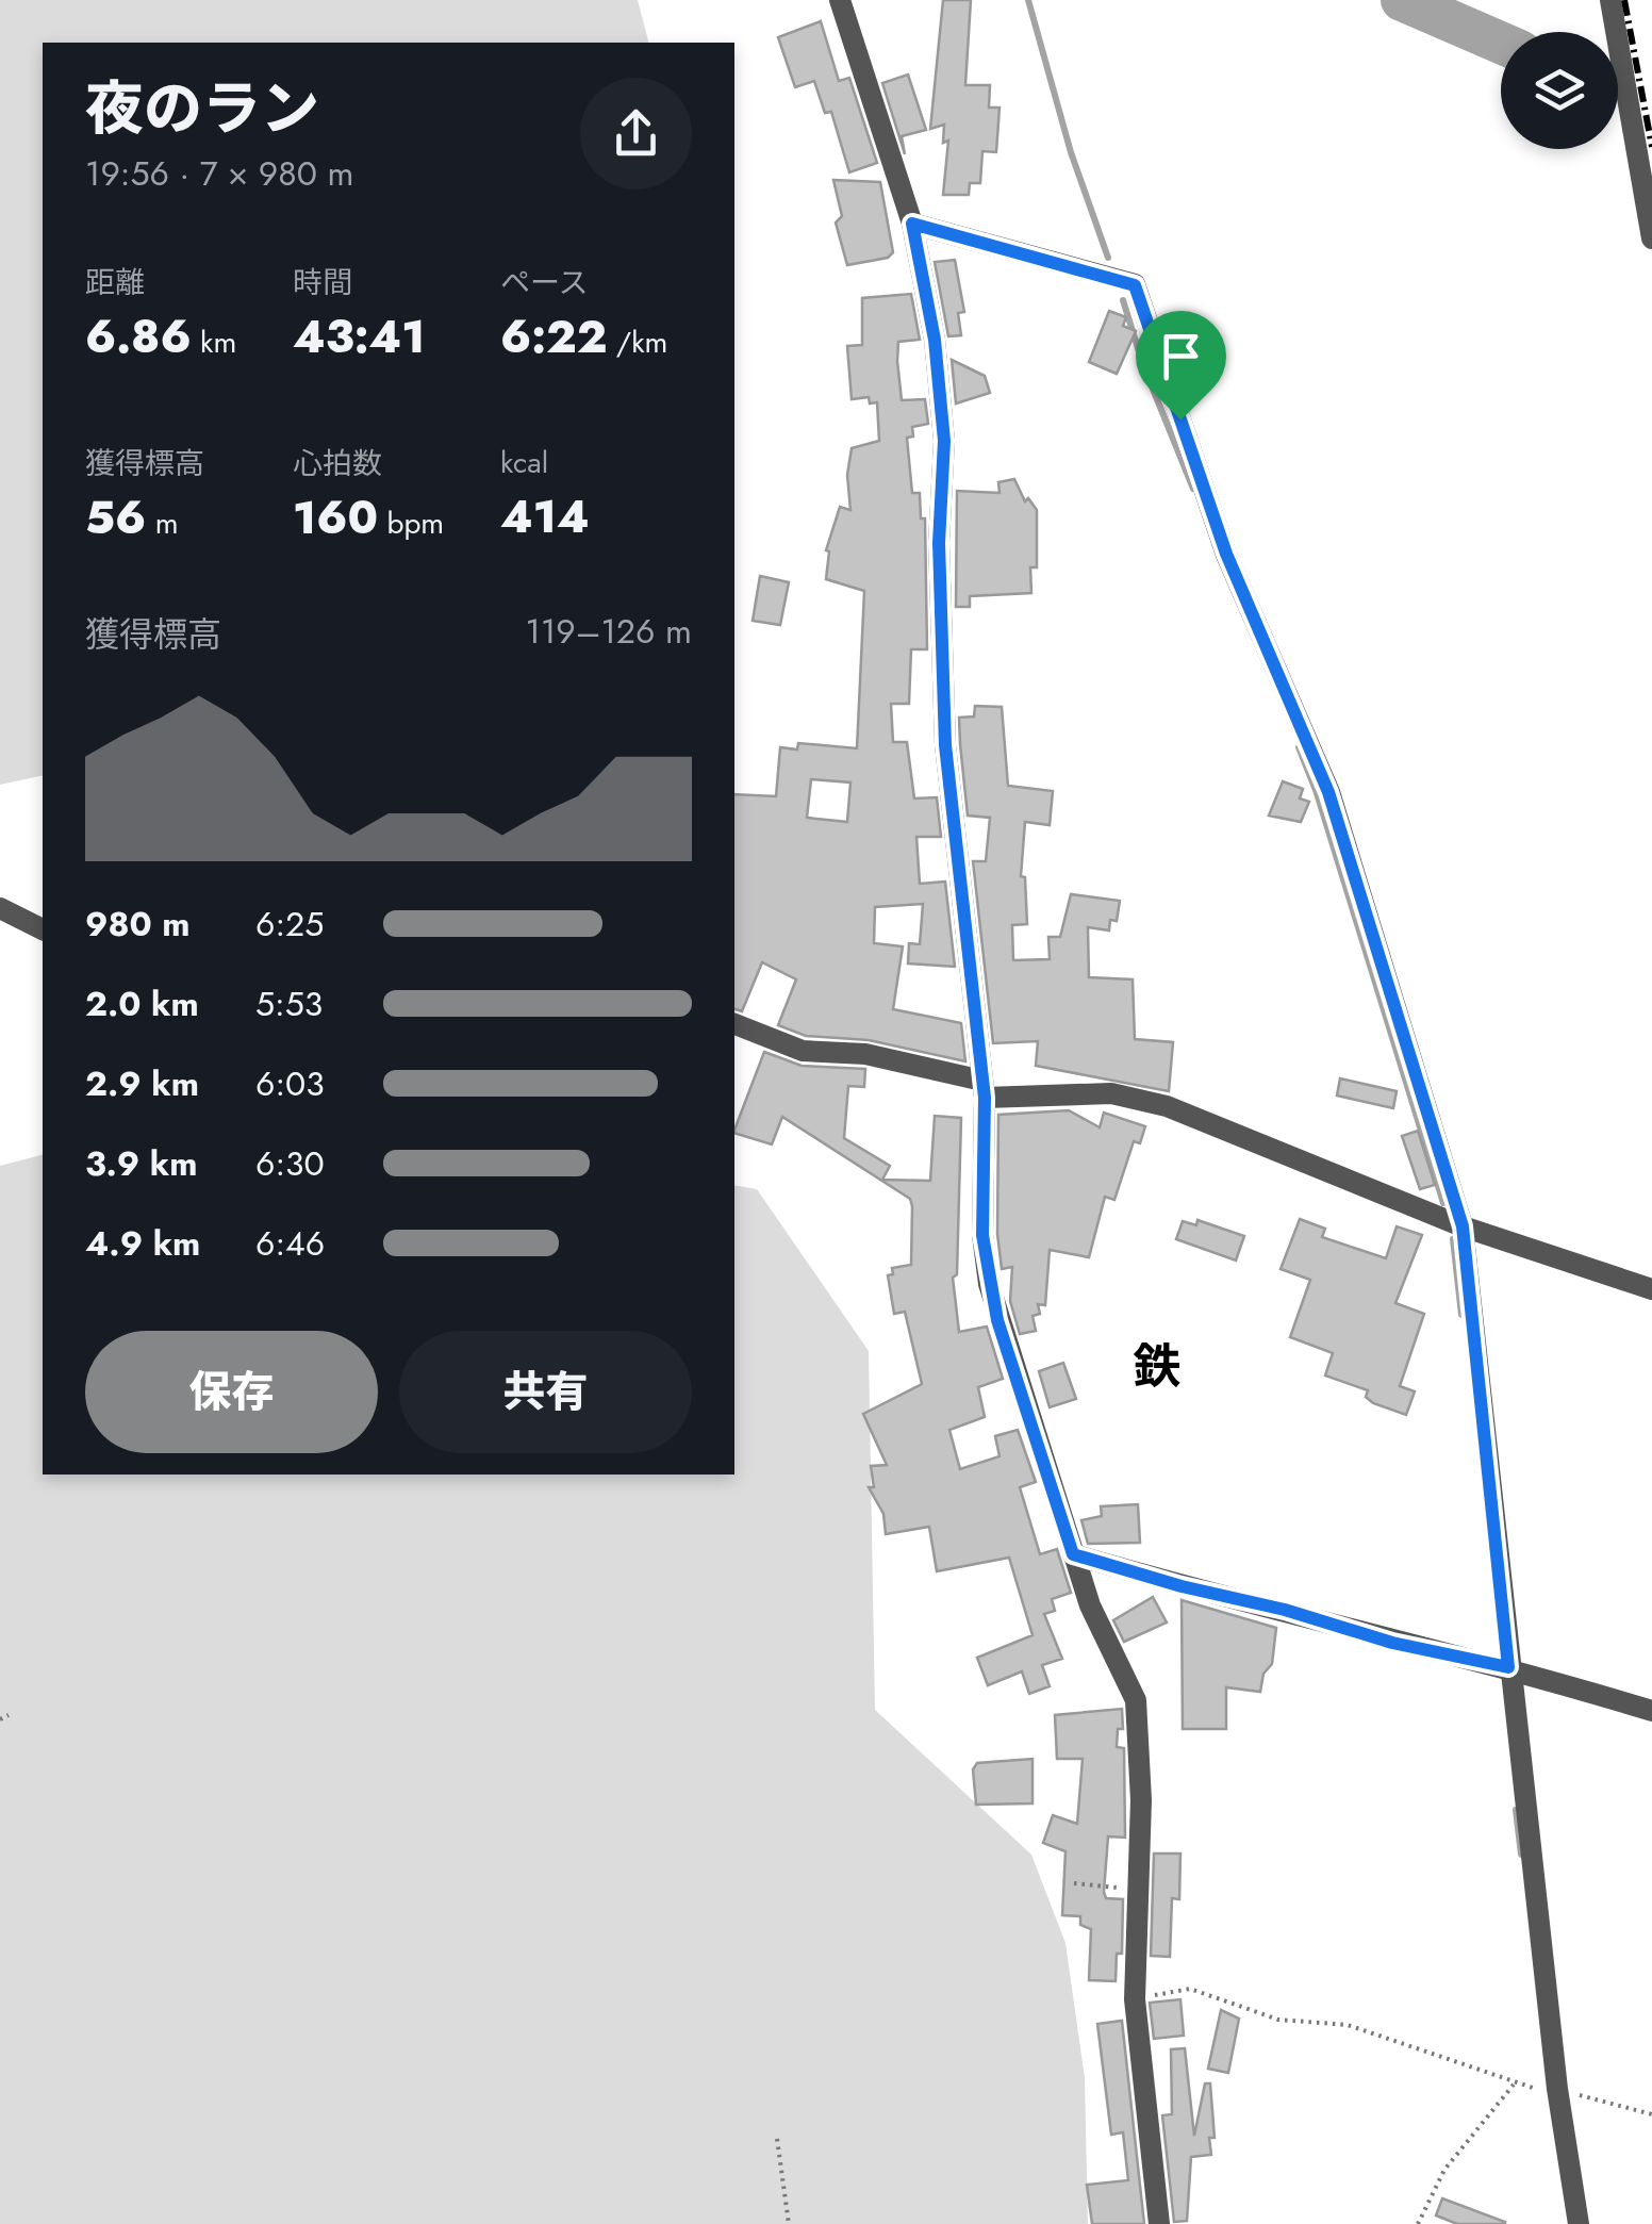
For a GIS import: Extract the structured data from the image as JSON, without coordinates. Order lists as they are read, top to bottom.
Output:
{
  "districts": ["鉄"],
  "page": {
    "heading": ["夜のラン", "19:56 · 7 × 980 m"],
    "stats": [
      ["距離", "6.86 km"],
      ["時間", "43:41"],
      ["ペース", "6:22 /km"],
      ["獲得標高", "56 m"],
      ["心拍数", "160 bpm"],
      ["kcal", "414"]
    ],
    "chart": ["獲得標高", "119–126 m"],
    "list": [
      {
        "name": "980 m",
        "note": "6:25"
      },
      {
        "name": "2.0 km",
        "note": "5:53"
      },
      {
        "name": "2.9 km",
        "note": "6:03"
      },
      {
        "name": "3.9 km",
        "note": "6:30"
      },
      {
        "name": "4.9 km",
        "note": "6:46"
      }
    ],
    "buttons": ["保存", "共有"]
  }
}
